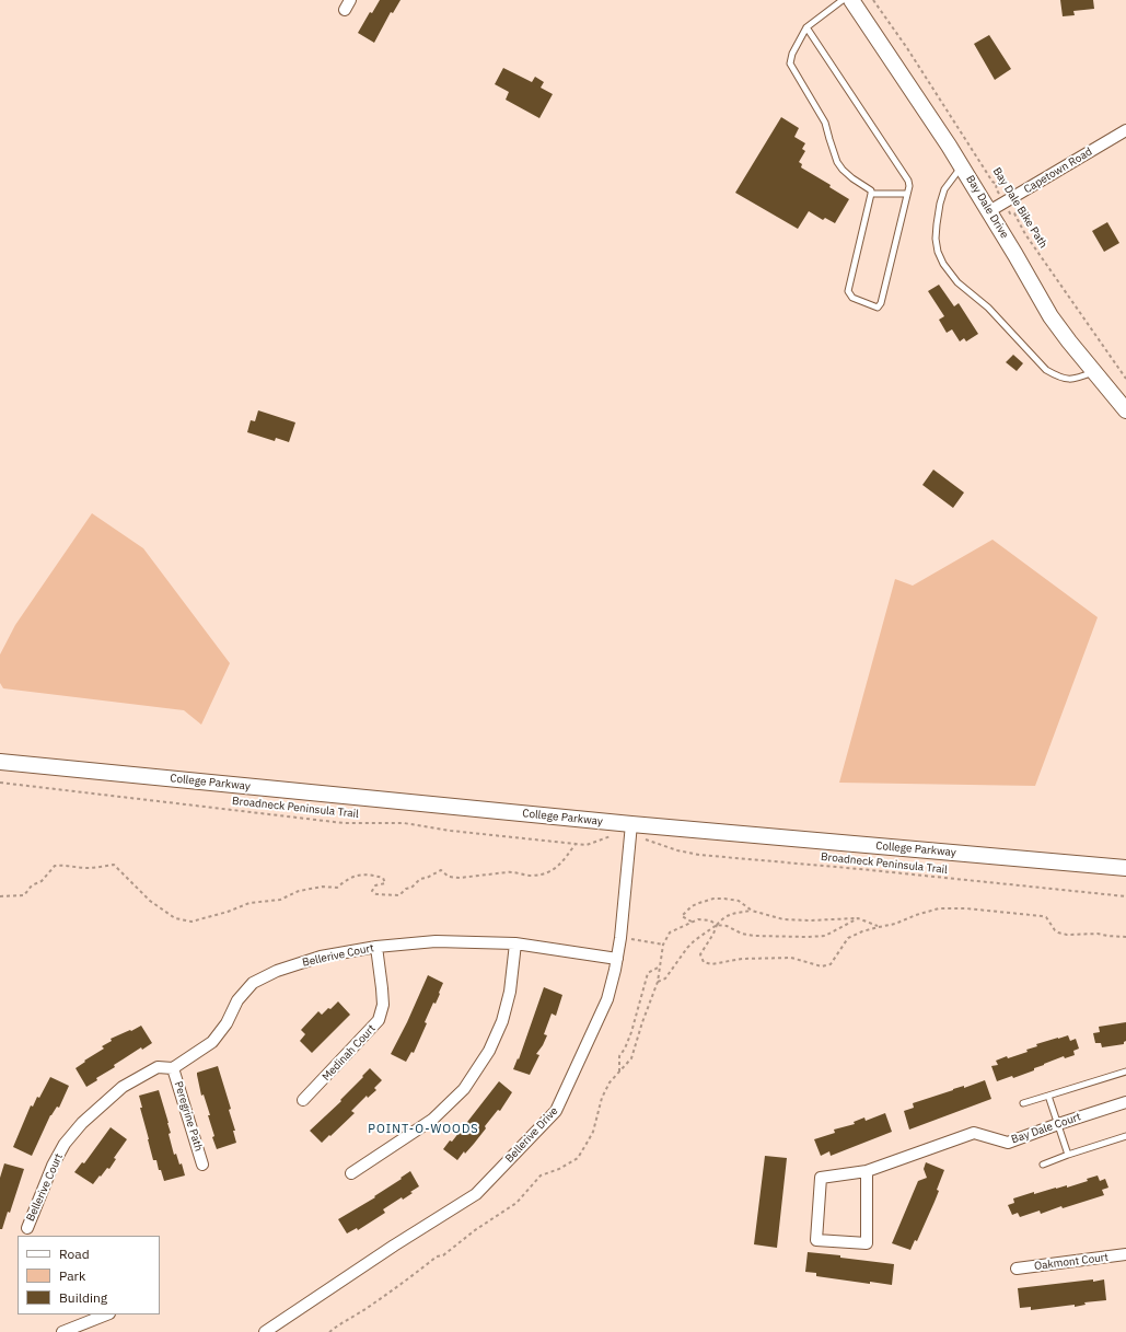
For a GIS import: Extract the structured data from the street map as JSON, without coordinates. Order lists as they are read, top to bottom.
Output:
{
  "streets": {
    "main road": ["Bay Dale Drive", "College Parkway"],
    "street": [
      "Capetown Road",
      "Bellerive Court",
      "Medinah Court",
      "Peregrine Path",
      "Bay Dale Court",
      "Bellerive Drive",
      "Oakmont Court"
    ],
    "path": ["Bay Dale Bike Path", "Broadneck Peninsula Trail"]
  },
  "crossings": [
    ["Capetown Road", "Bay Dale Drive"],
    ["Capetown Road", "Bay Dale Bike Path"],
    ["College Parkway", "Bellerive Drive"],
    ["Bellerive Court", "Medinah Court"],
    ["Bellerive Court", "Peregrine Path"],
    ["Bellerive Court", "Bellerive Drive"]
  ],
  "districts": ["POINT-O-WOODS"],
  "legend": ["Road", "Park", "Building"]
}
